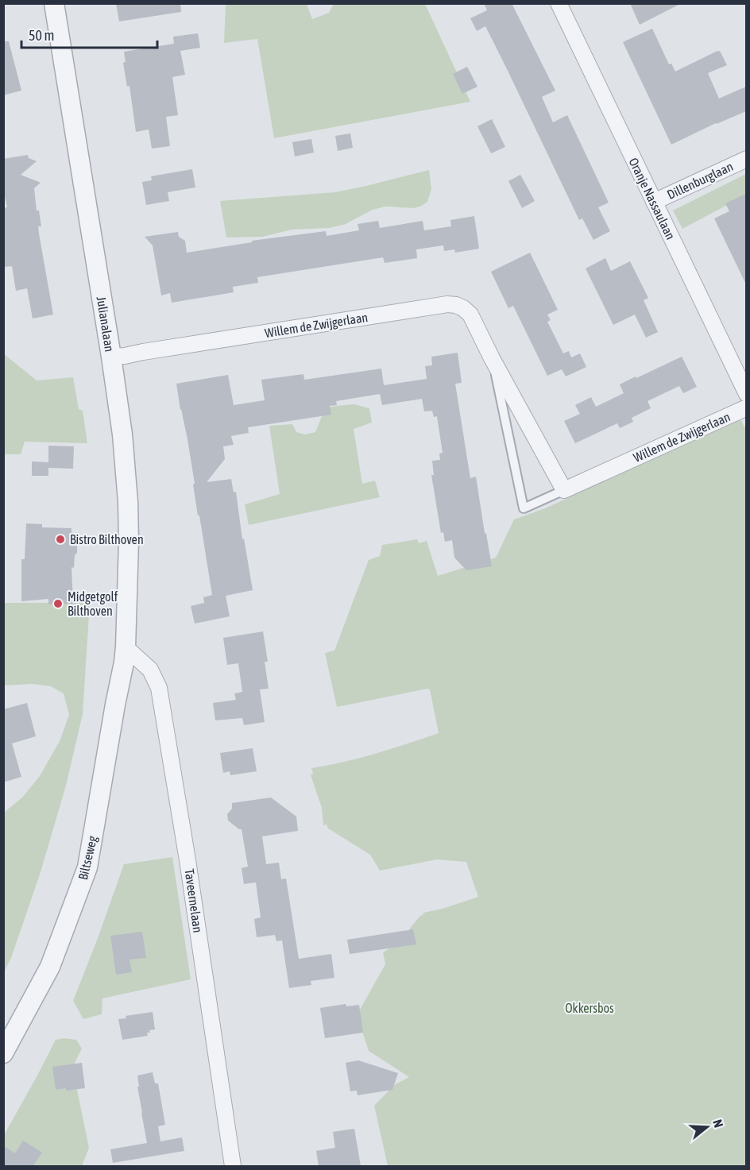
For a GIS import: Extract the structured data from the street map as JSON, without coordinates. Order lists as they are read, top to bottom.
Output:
{
  "streets": {
    "street": [
      "Dillenburglaan",
      "Oranje Nassaulaan",
      "Julianalaan",
      "Willem de Zwijgerlaan",
      "Biltseweg",
      "Taveernelaan"
    ]
  },
  "crossings": [
    ["Dillenburglaan", "Oranje Nassaulaan"],
    ["Julianalaan", "Willem de Zwijgerlaan"],
    ["Julianalaan", "Biltseweg"],
    ["Julianalaan", "Taveernelaan"],
    ["Biltseweg", "Taveernelaan"]
  ],
  "parks": ["Okkersbos"],
  "places": ["Bistro Bilthoven", "Midgetgolf Bilthoven"],
  "scale_bar": "50 m",
  "north": "right"
}
